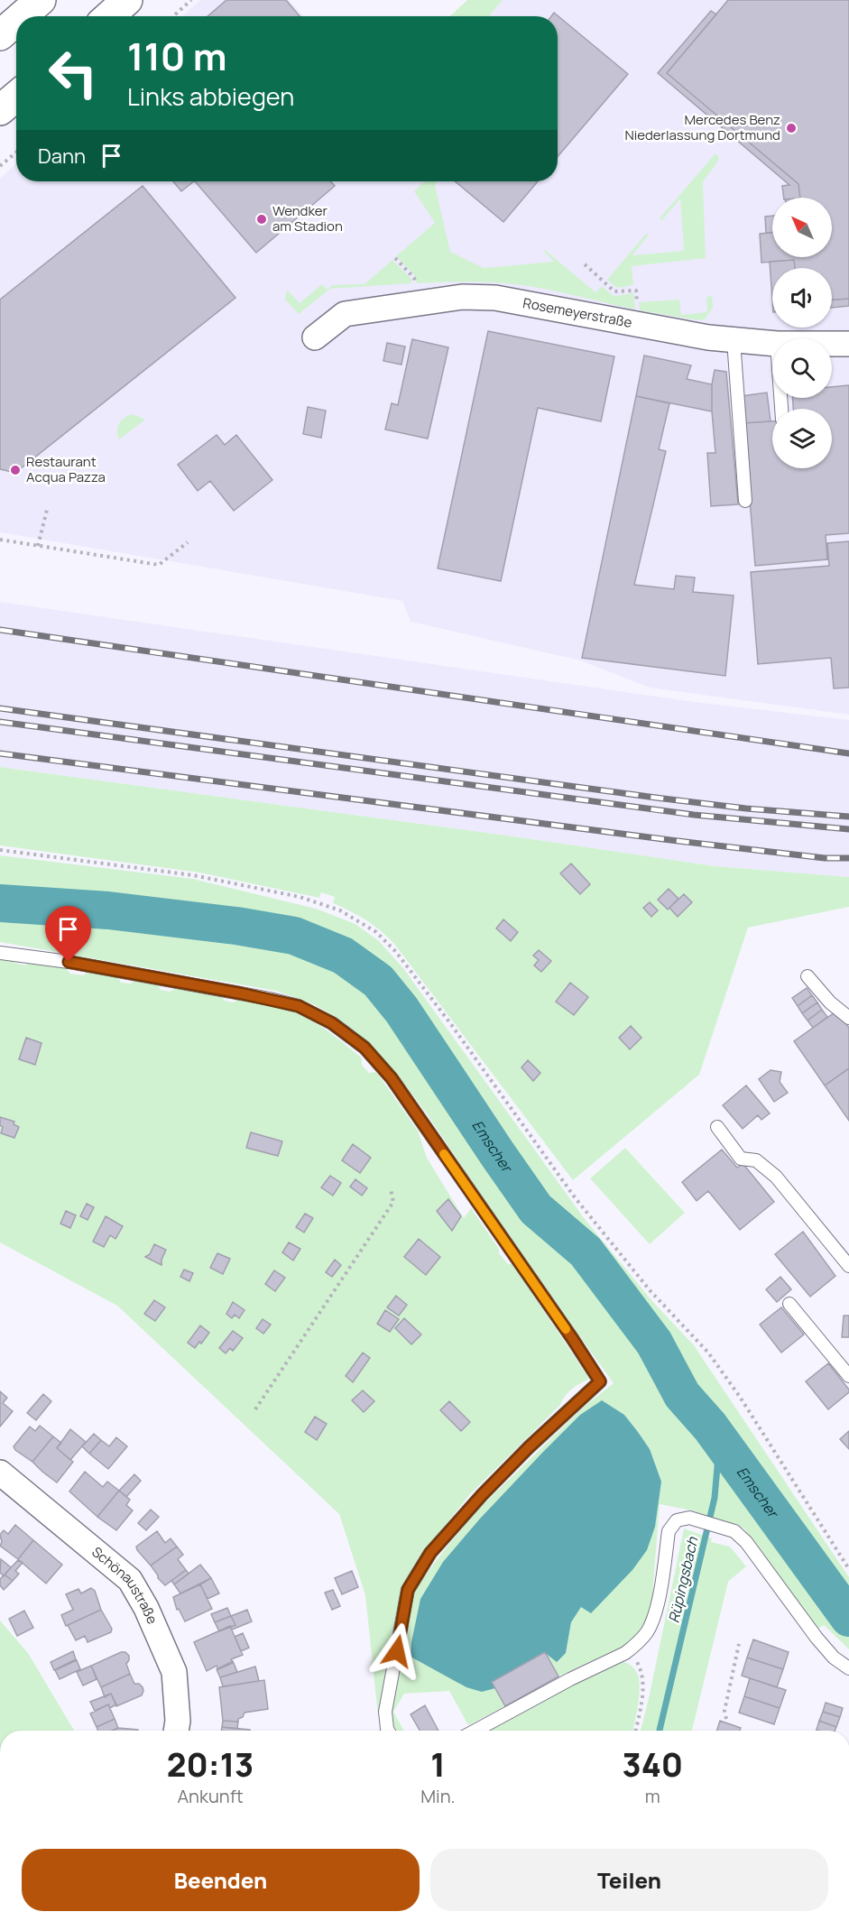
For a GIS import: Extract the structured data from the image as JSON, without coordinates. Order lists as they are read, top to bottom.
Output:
{
  "streets": {
    "street": ["Rosemeyerstraße", "Schönaustraße"]
  },
  "water": ["Emscher", "Rüpingsbach"],
  "places": ["Mercedes Benz Niederlassung Dortmund", "Wendker am Stadion", "Restaurant Acqua Pazza"],
  "north": "top left",
  "page": {
    "turn": ["110 m", "Links abbiegen"],
    "then": "Dann",
    "eta": [
      "20:13",
      "Ankunft",
      "1",
      "Min.",
      "340",
      "m"
    ],
    "buttons": ["Beenden", "Teilen"]
  }
}
